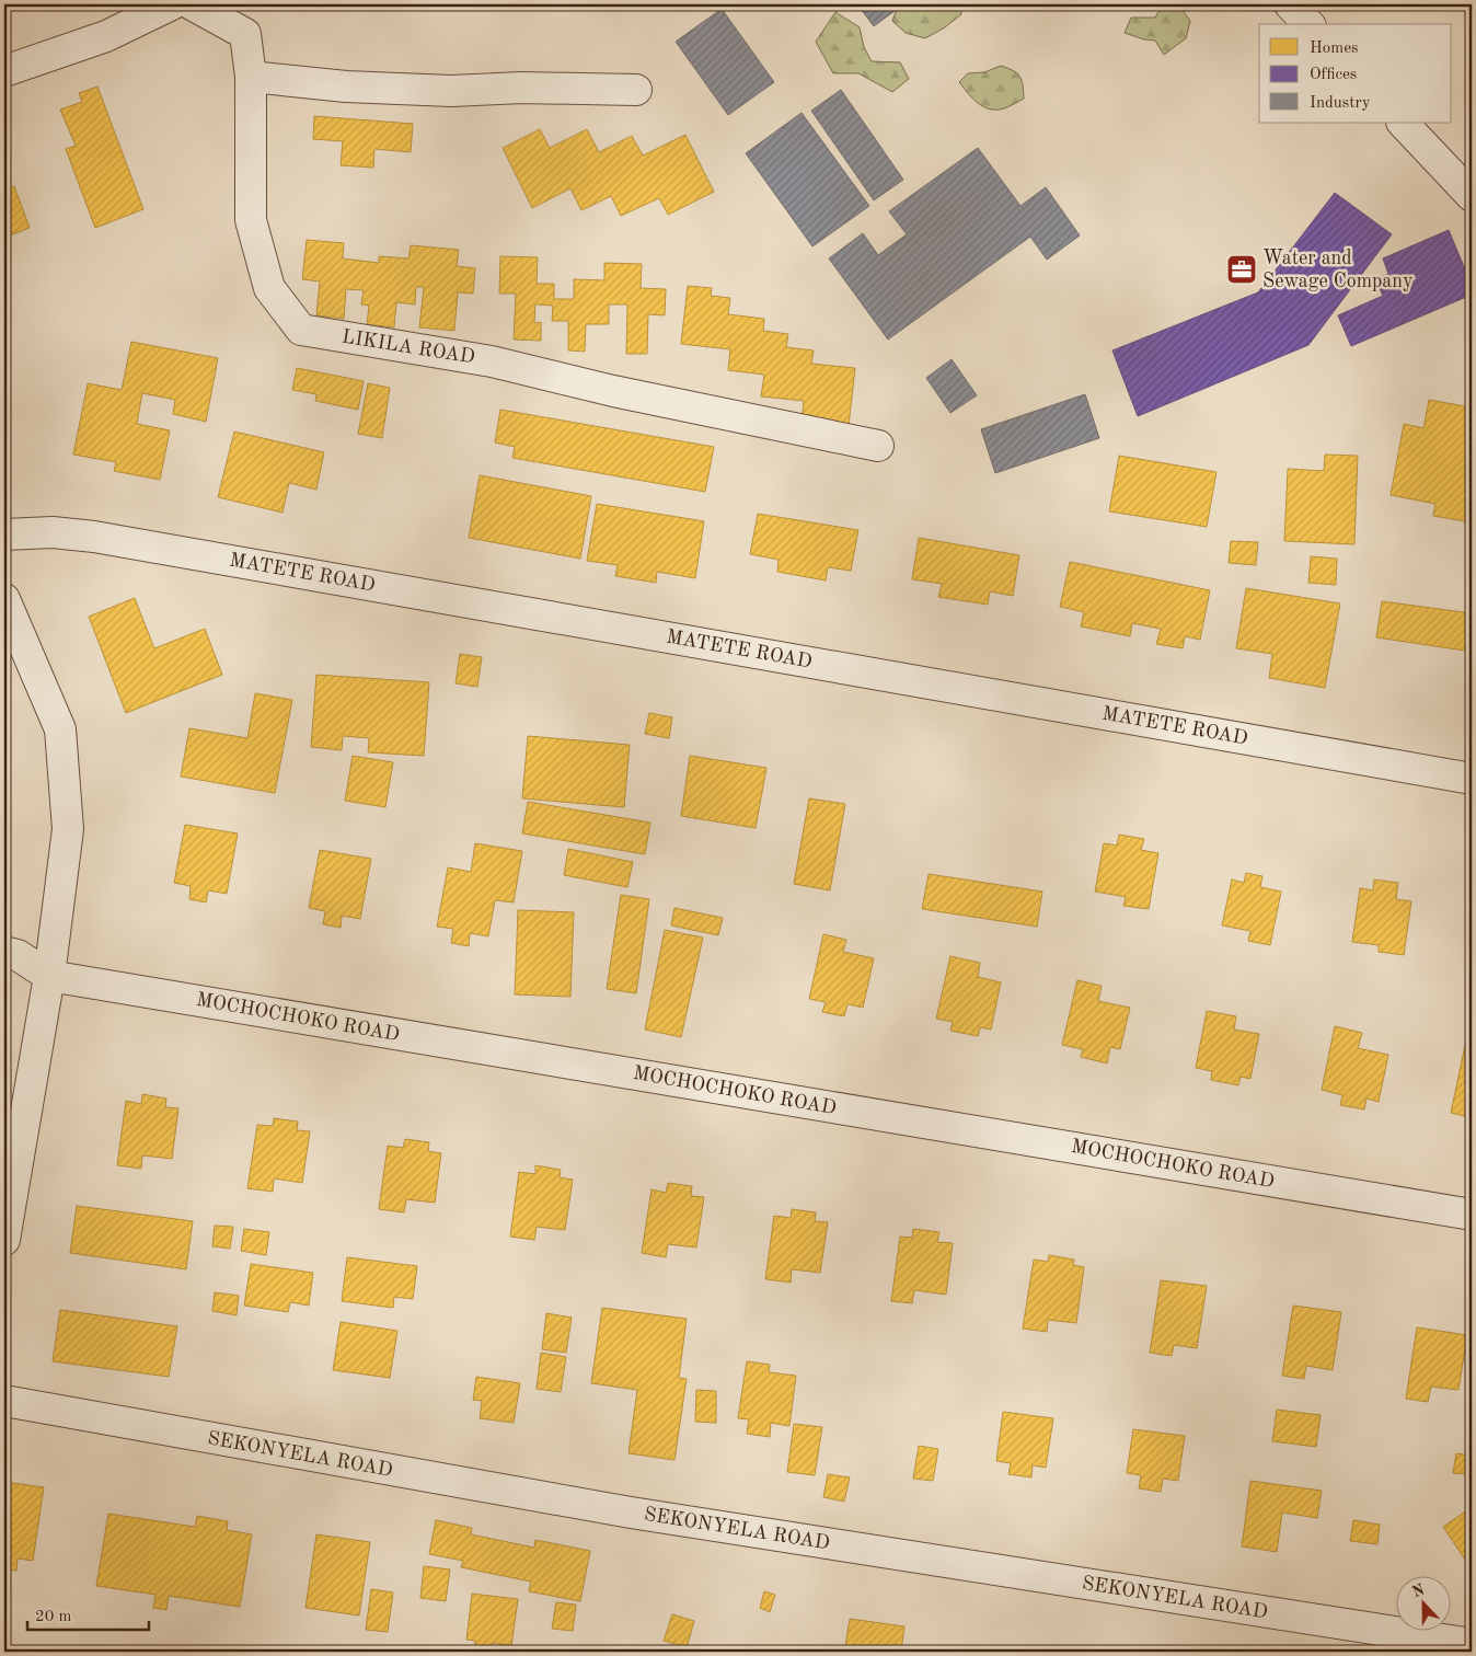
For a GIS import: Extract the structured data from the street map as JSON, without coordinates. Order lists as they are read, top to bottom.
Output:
{
  "streets": {
    "street": [
      "LIKILA ROAD",
      "MATETE ROAD",
      "MOCHOCHOKO ROAD",
      "SEKONYELA ROAD"
    ]
  },
  "places": {
    "office": ["Water and Sewage Company"]
  },
  "legend": ["Homes", "Offices", "Industry"],
  "scale_bar": "20 m",
  "north": "top"
}
